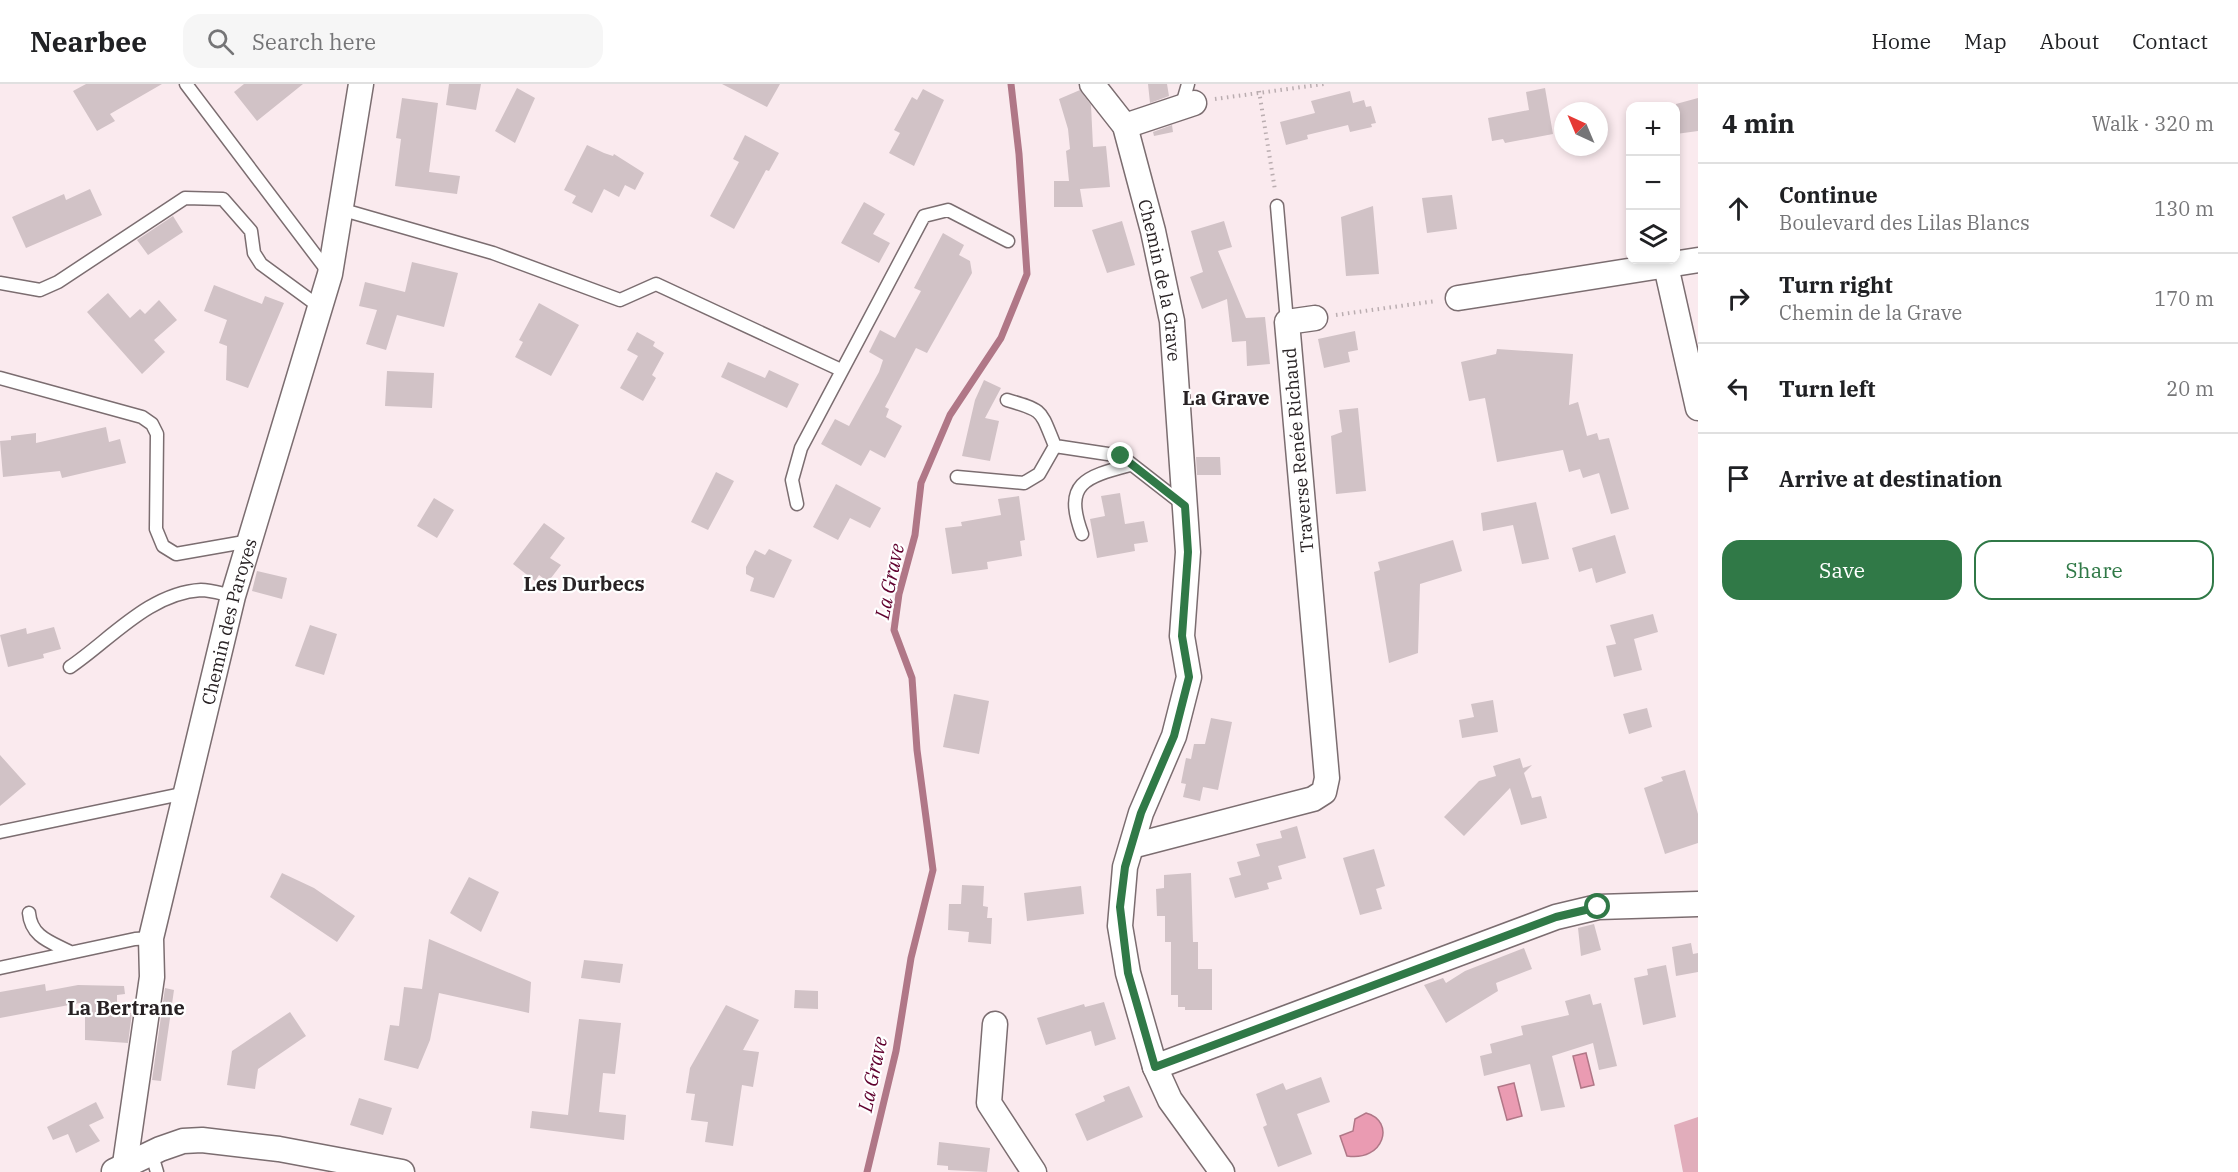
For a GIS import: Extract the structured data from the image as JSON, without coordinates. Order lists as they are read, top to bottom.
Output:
{
  "streets": {
    "street": ["Chemin de la Grave", "Traverse Renée Richaud", "Chemin des Paroyes"]
  },
  "crossings": [
    ["Chemin de la Grave", "Traverse Renée Richaud"]
  ],
  "districts": ["La Grave", "Les Durbecs", "La Bertrane"],
  "water": ["La Grave"],
  "north": "top left",
  "page": {
    "header": "Nearbee",
    "search": "Search here",
    "nav": [
      "Home",
      "Map",
      "About",
      "Contact"
    ],
    "heading": ["4 min", "Walk · 320 m"],
    "map_buttons": ["+", "−"],
    "list": [
      ["Continue", "Boulevard des Lilas Blancs", "130 m"],
      ["Turn right", "Chemin de la Grave", "170 m"],
      ["Turn left", "20 m"],
      "Arrive at destination"
    ],
    "buttons": ["Save", "Share"]
  }
}
